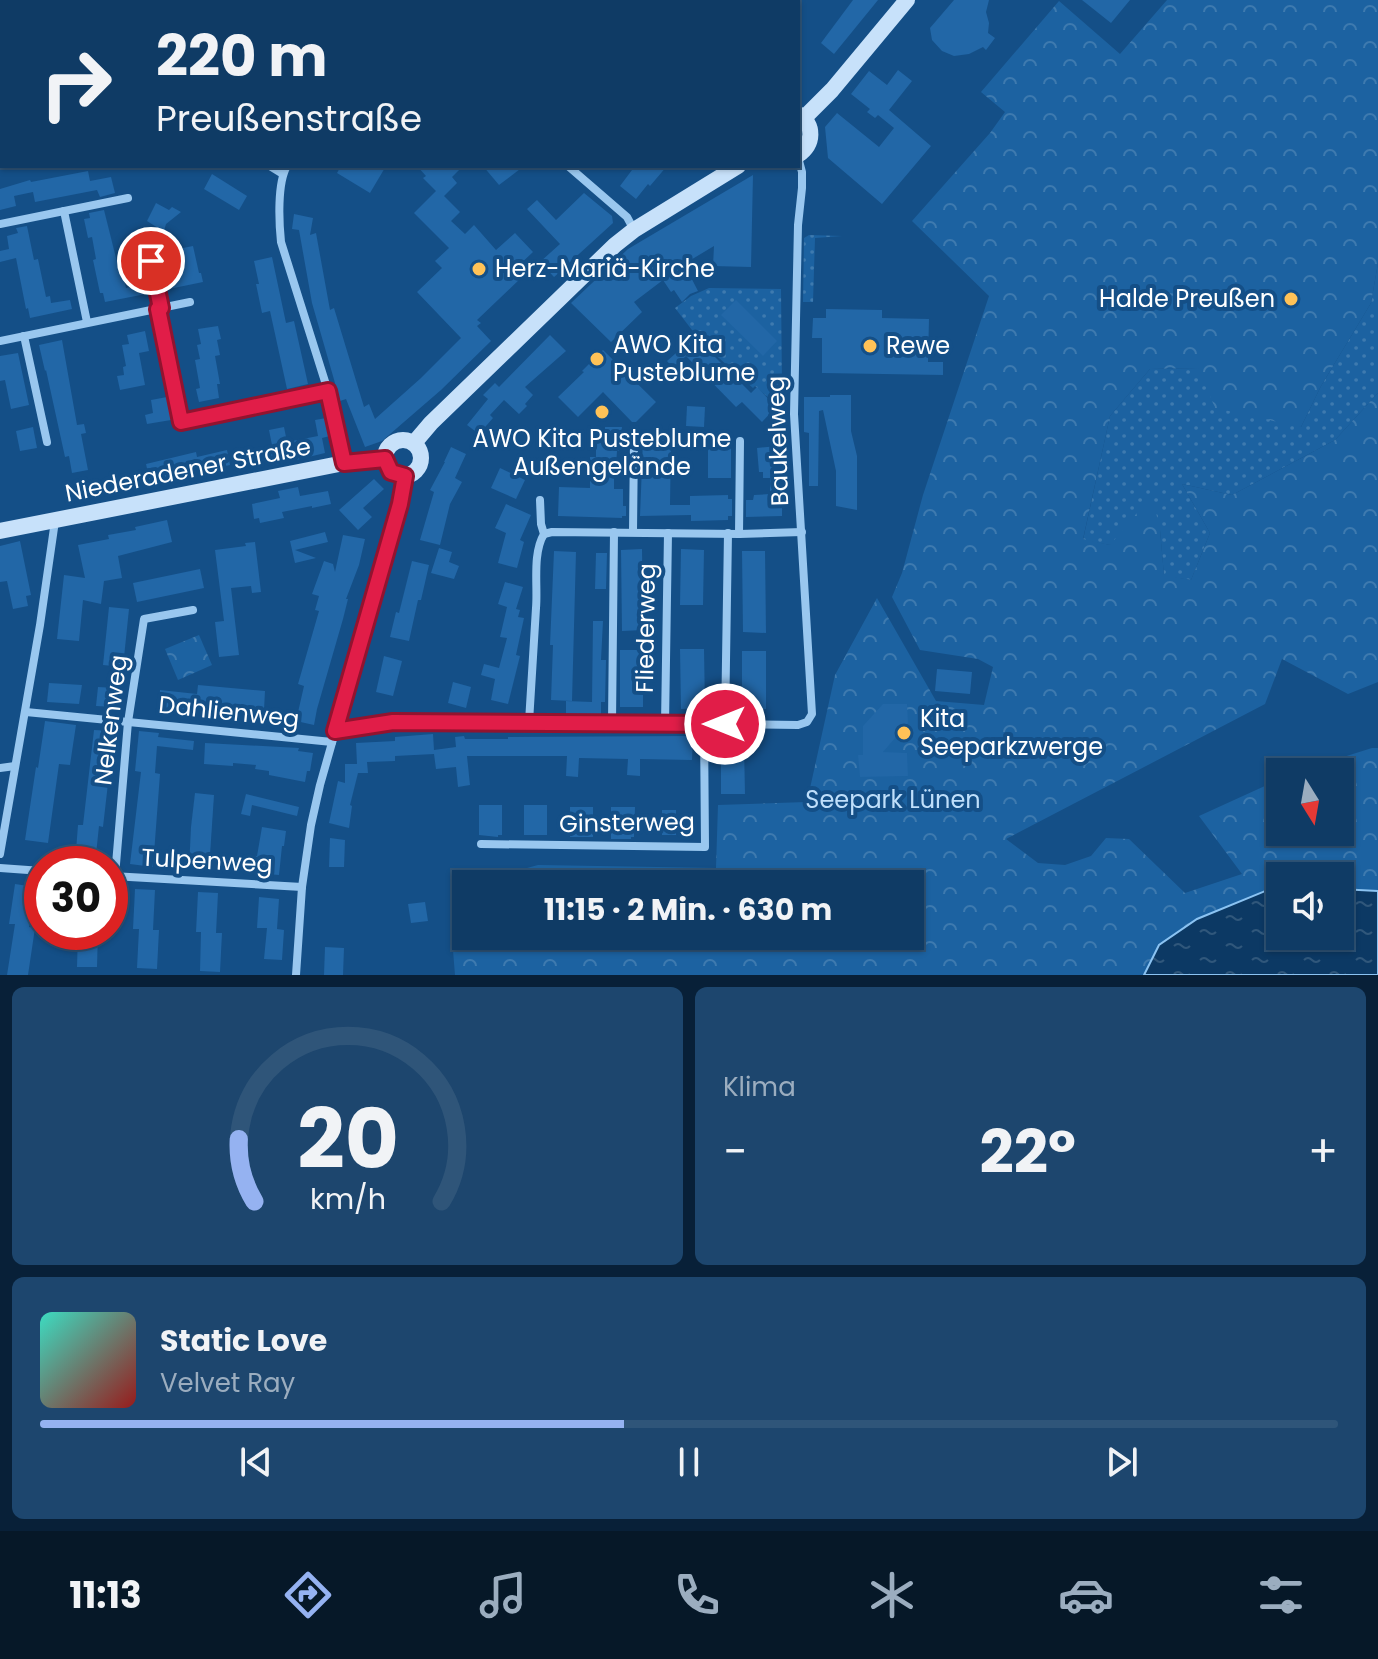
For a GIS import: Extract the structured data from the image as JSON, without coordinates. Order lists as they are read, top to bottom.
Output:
{
  "streets": {
    "street": [
      "Baukelweg",
      "Niederadener Straße",
      "Fliederweg",
      "Dahlienweg",
      "Nelkenweg",
      "Ginsterweg",
      "Tulpenweg"
    ]
  },
  "crossings": [
    ["Baukelweg", "Fliederweg"],
    ["Dahlienweg", "Nelkenweg"]
  ],
  "parks": ["Seepark Lünen"],
  "places": [
    "Herz-Mariä-Kirche",
    "Halde Preußen",
    "Rewe",
    "AWO Kita Pusteblume",
    "AWO Kita Pusteblume Außengelände",
    "Kita Seeparkzwerge"
  ],
  "north": "bottom",
  "page": {
    "turn": ["220 m", "Preußenstraße"],
    "limit": "30",
    "trip": "11:15 · 2 Min. · 630 m",
    "tile": "Klima",
    "heat": ["−", "22°", "+"],
    "song": ["Static Love", "Velvet Ray"],
    "tabs": "11:13",
    "gauge": ["20", "km/h"]
  }
}
